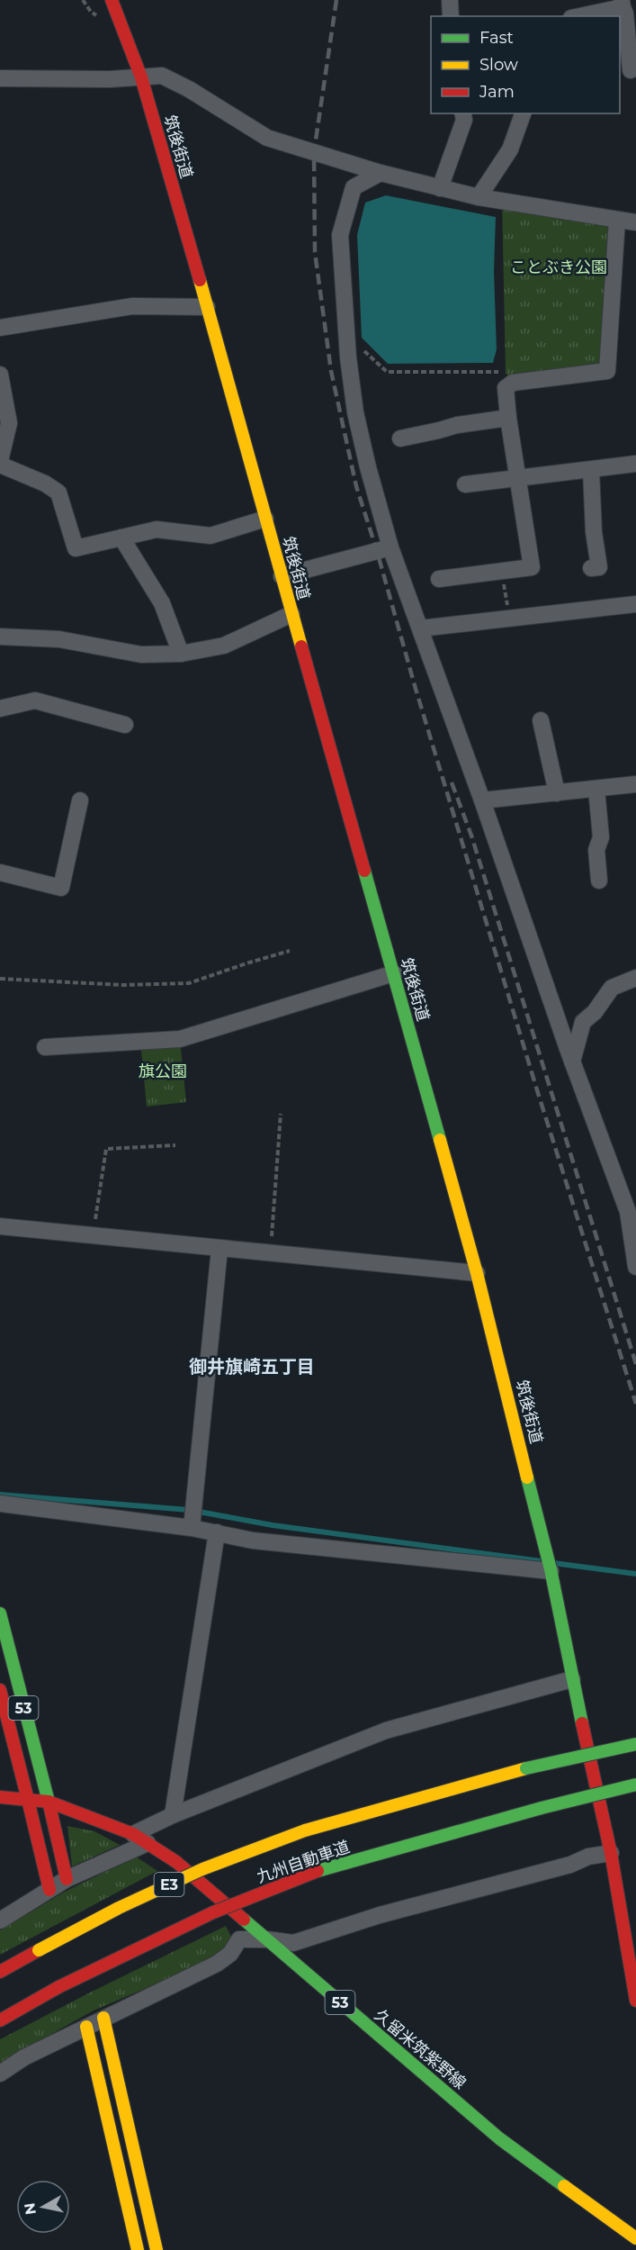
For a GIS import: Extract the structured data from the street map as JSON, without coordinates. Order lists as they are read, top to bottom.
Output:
{
  "streets": {
    "main road": [
      "筑後街道",
      "53",
      "九州自動車道",
      "E3",
      "久留米筑紫野線"
    ]
  },
  "crossings": [
    ["53", "久留米筑紫野線"]
  ],
  "districts": ["御井旗崎五丁目"],
  "parks": ["ことぶき公園", "旗公園"],
  "legend": ["Fast", "Slow", "Jam"],
  "north": "left"
}
